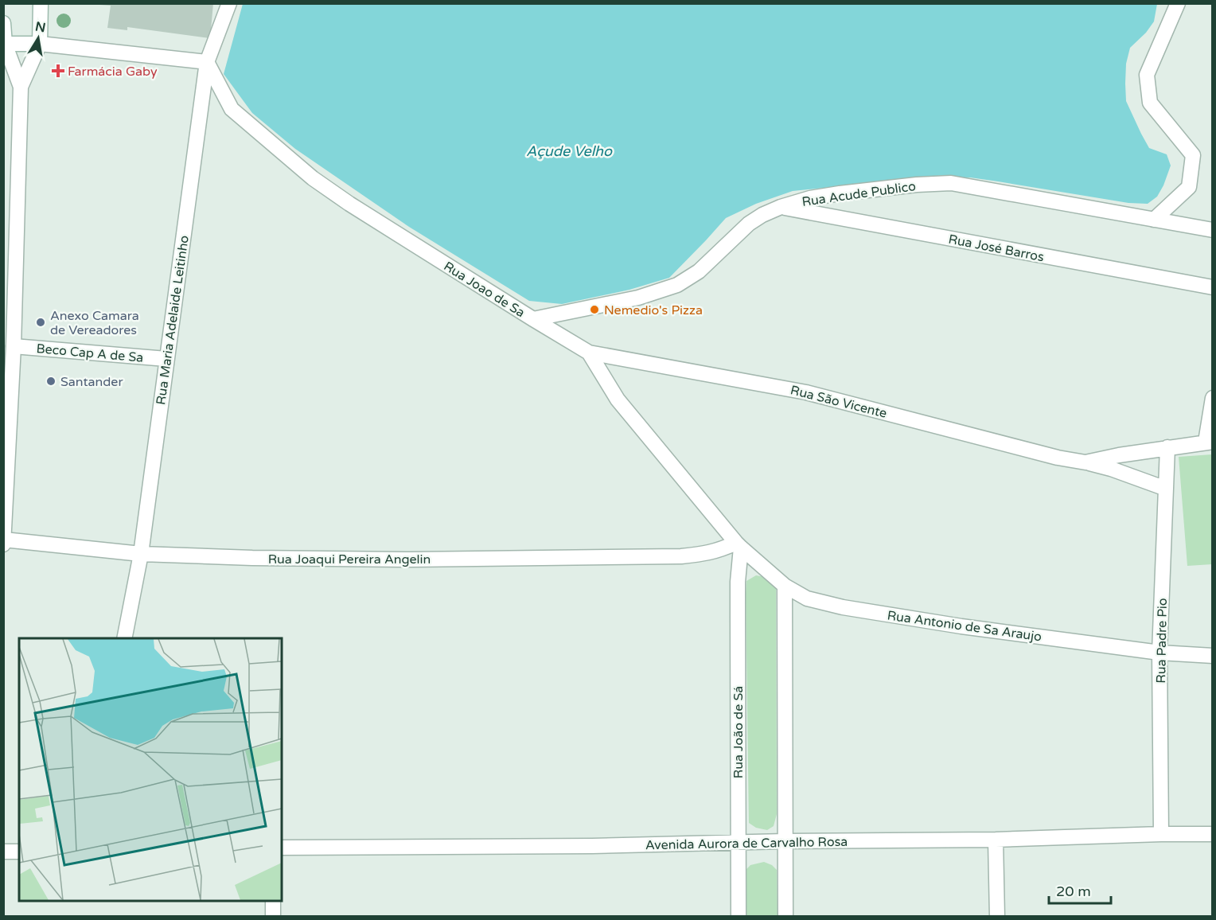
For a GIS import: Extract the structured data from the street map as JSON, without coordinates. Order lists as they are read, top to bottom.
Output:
{
  "streets": {
    "street": [
      "Rua Acude Publico",
      "Rua José Barros",
      "Rua Joao de Sa",
      "Rua Maria Adelaide Leitinho",
      "Beco Cap A de Sa",
      "Rua São Vicente",
      "Rua Joaqui Pereira Angelin",
      "Rua Antonio de Sa Araujo",
      "Rua Padre Pio",
      "Rua João de Sá",
      "Avenida Aurora de Carvalho Rosa"
    ]
  },
  "crossings": [
    ["Rua Acude Publico", "Rua José Barros"],
    ["Rua Acude Publico", "Rua Joao de Sa"],
    ["Rua Joao de Sa", "Rua Maria Adelaide Leitinho"],
    ["Rua Joao de Sa", "Rua São Vicente"],
    ["Rua Joao de Sa", "Rua Joaqui Pereira Angelin"],
    ["Rua Joao de Sa", "Rua Antonio de Sa Araujo"],
    ["Rua Joao de Sa", "Rua João de Sá"],
    ["Rua Maria Adelaide Leitinho", "Beco Cap A de Sa"],
    ["Rua Maria Adelaide Leitinho", "Rua Joaqui Pereira Angelin"],
    ["Rua São Vicente", "Rua Padre Pio"],
    ["Rua Joaqui Pereira Angelin", "Rua Antonio de Sa Araujo"],
    ["Rua Joaqui Pereira Angelin", "Rua João de Sá"],
    ["Rua Antonio de Sa Araujo", "Rua Padre Pio"],
    ["Rua Antonio de Sa Araujo", "Rua João de Sá"],
    ["Rua Padre Pio", "Avenida Aurora de Carvalho Rosa"],
    ["Rua João de Sá", "Avenida Aurora de Carvalho Rosa"]
  ],
  "water": ["Açude Velho"],
  "places": {
    "health": ["Farmácia Gaby"],
    "other": ["Nemedio's Pizza", "Anexo Camara de Vereadores", "Santander"]
  },
  "scale_bar": "20 m",
  "north": "top"
}
